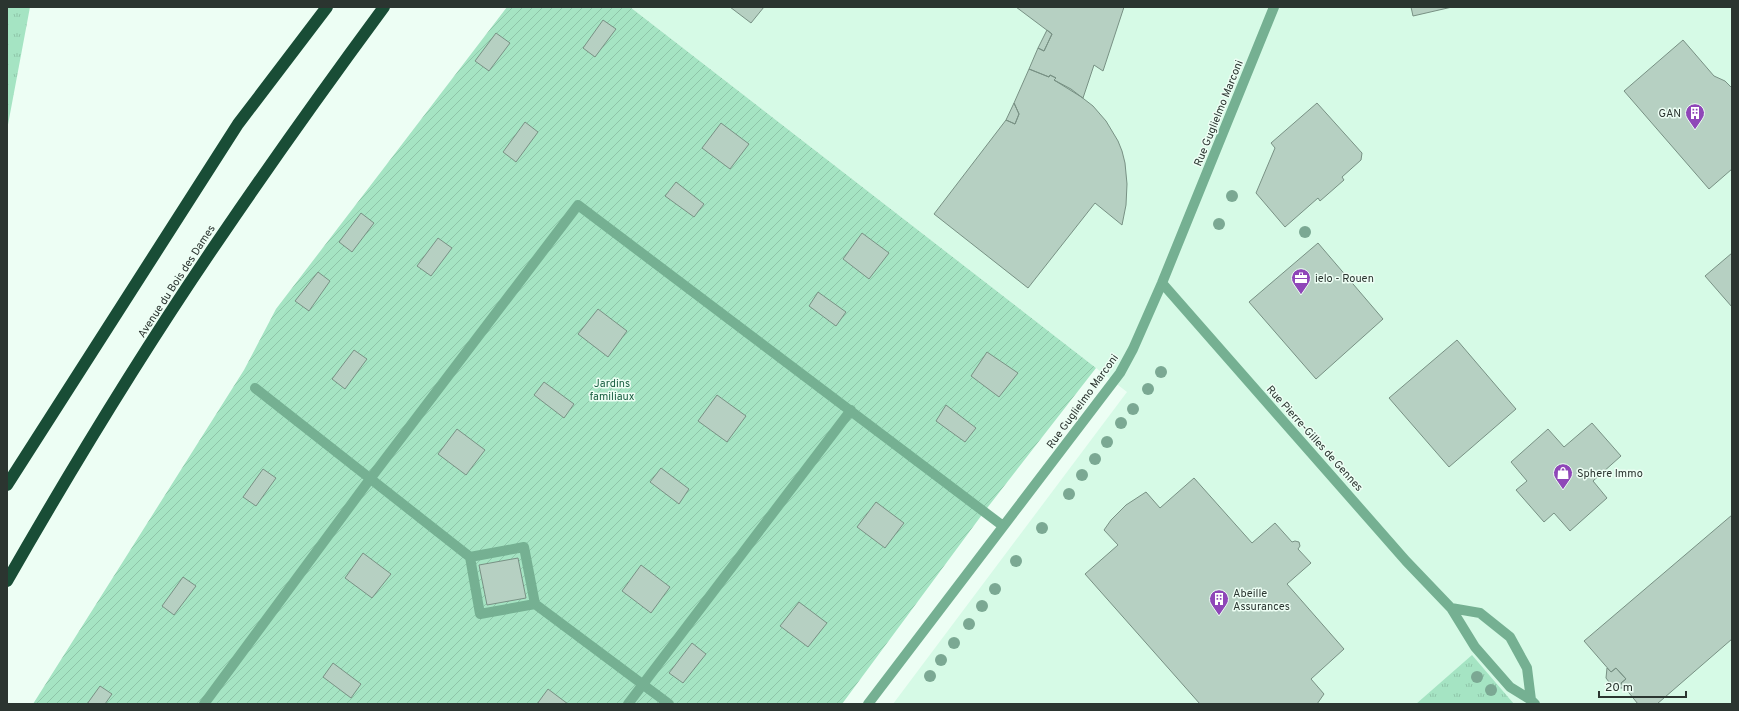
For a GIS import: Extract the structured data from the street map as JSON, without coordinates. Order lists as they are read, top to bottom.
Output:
{
  "streets": {
    "highway": ["Avenue du Bois des Dames"],
    "street": ["Rue Guglielmo Marconi", "Rue Pierre-Gilles de Gennes"]
  },
  "crossings": [
    ["Rue Guglielmo Marconi", "Rue Pierre-Gilles de Gennes"]
  ],
  "parks": ["Jardins familiaux"],
  "places": {
    "building": ["GAN", "Abeille Assurances"],
    "office": ["ielo - Rouen"],
    "shop": ["Sphere Immo"]
  },
  "scale_bar": "20 m"
}
